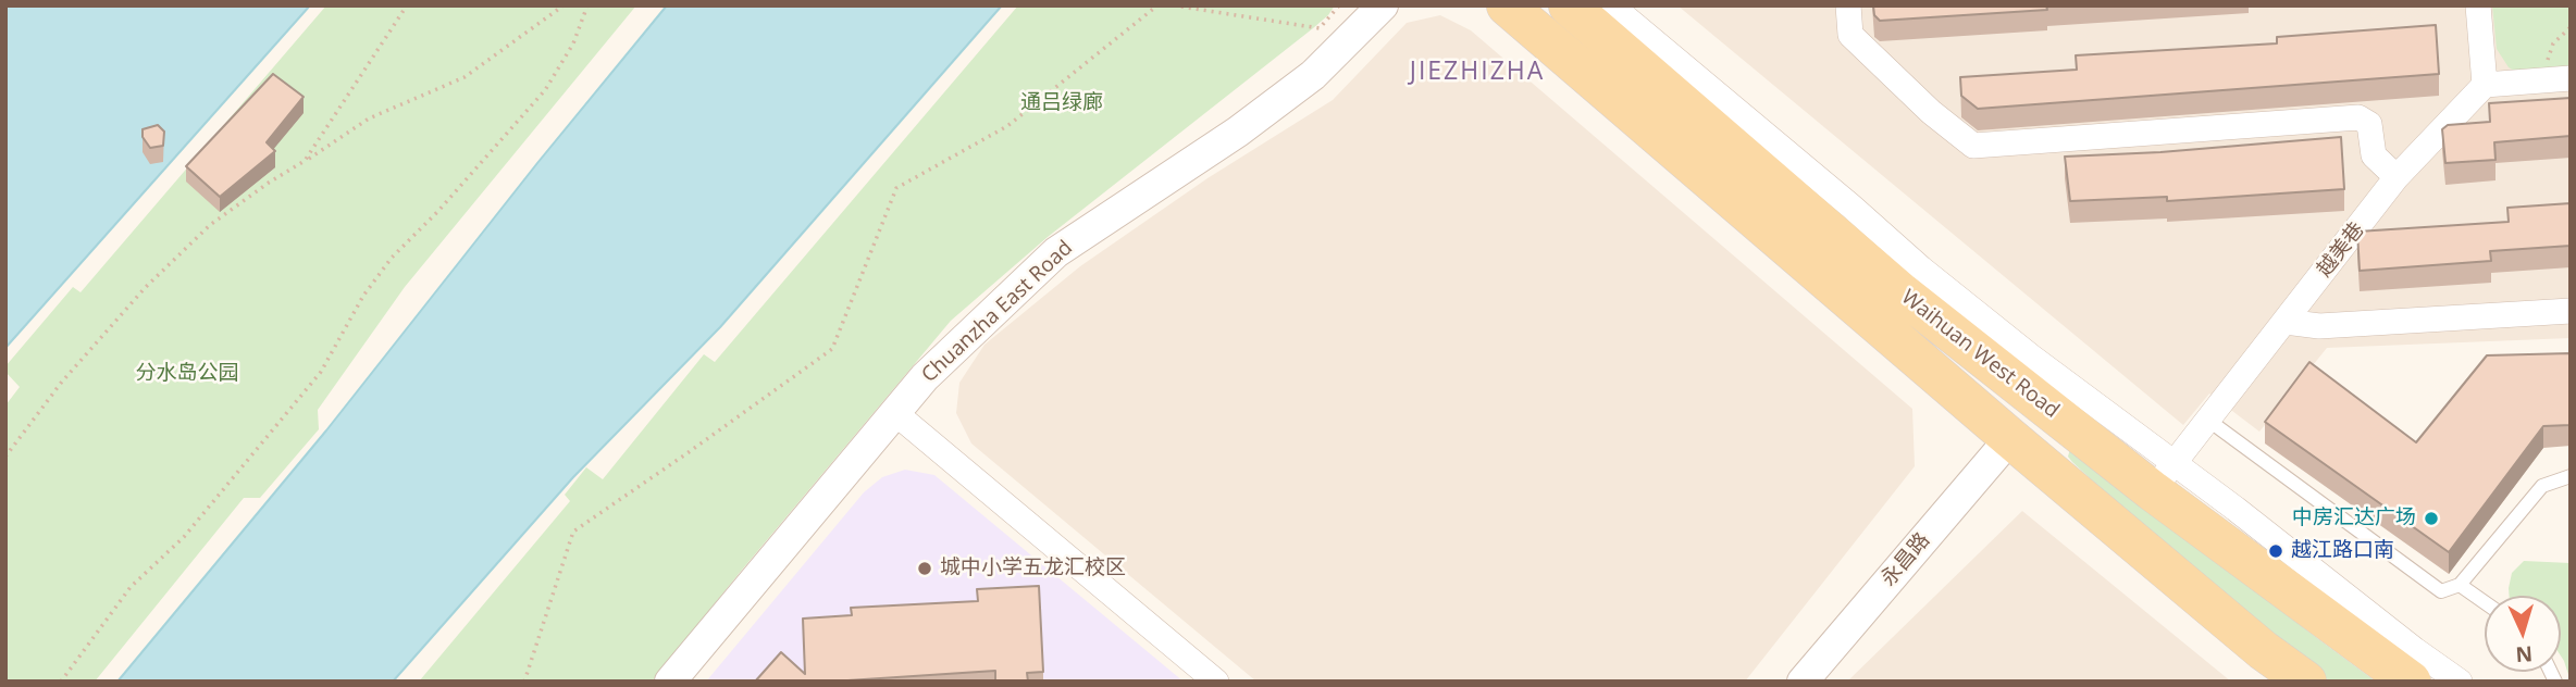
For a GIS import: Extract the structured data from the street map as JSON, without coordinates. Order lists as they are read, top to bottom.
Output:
{
  "streets": {
    "main road": ["Waihuan West Road"],
    "street": ["越美巷", "Chuanzha East Road", "永昌路"]
  },
  "crossings": [
    ["越美巷", "Waihuan West Road"],
    ["Waihuan West Road", "永昌路"]
  ],
  "districts": ["JIEZHIZHA"],
  "parks": ["通吕绿廊", "分水岛公园"],
  "places": ["中房汇达广场", "越江路口南", "城中小学五龙汇校区"],
  "north": "bottom"
}
